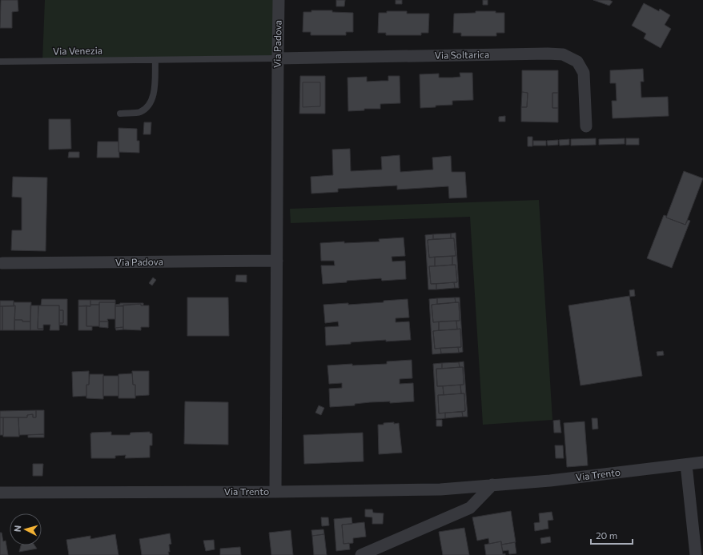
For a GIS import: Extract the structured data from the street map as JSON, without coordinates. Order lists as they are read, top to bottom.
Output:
{
  "streets": {
    "street": ["Via Padova", "Via Soltarica", "Via Trento"],
    "lane": ["Via Venezia"]
  },
  "crossings": [
    ["Via Padova", "Via Venezia"],
    ["Via Padova", "Via Soltarica"],
    ["Via Padova", "Via Trento"],
    ["Via Venezia", "Via Soltarica"]
  ],
  "scale_bar": "20 m",
  "north": "left"
}
